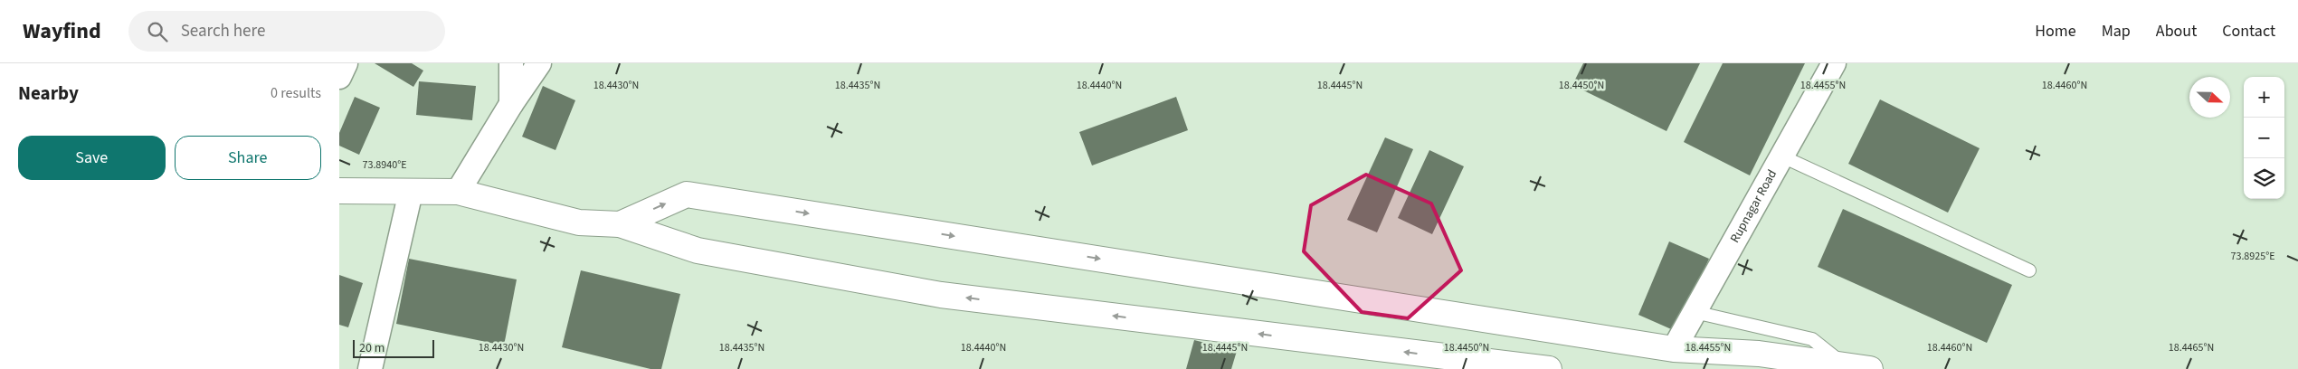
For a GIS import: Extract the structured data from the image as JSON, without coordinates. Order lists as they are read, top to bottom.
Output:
{
  "streets": {
    "street": ["Rupnagar Road"]
  },
  "scale_bar": "20 m",
  "north": "right",
  "page": {
    "header": "Wayfind",
    "search": "Search here",
    "nav": [
      "Home",
      "Map",
      "About",
      "Contact"
    ],
    "heading": ["Nearby", "0 results"],
    "map_buttons": ["+", "−"],
    "buttons": ["Save", "Share"],
    "scale": "20 m"
  },
  "coordinates": [
    "18.4430°N",
    "18.4435°N",
    "18.4440°N",
    "18.4445°N",
    "18.4450°N",
    "18.4455°N",
    "18.4460°N",
    "73.8940°E",
    "73.8925°E",
    "18.4465°N"
  ]
}
